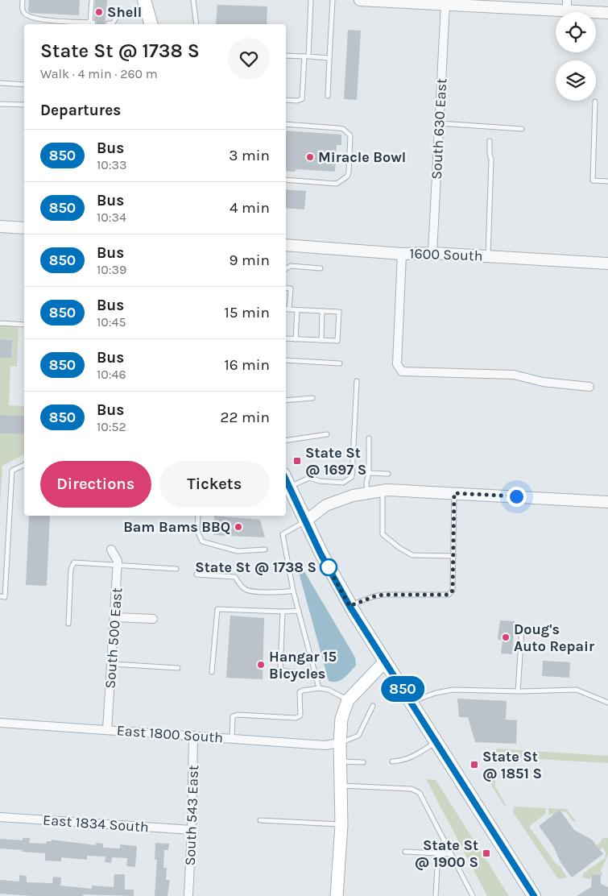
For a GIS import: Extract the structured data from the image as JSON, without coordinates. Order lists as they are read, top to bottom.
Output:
{
  "streets": {
    "street": [
      "South 630 East",
      "1600 South",
      "South 500 East",
      "East 1800 South",
      "South 543 East",
      "East 1834 South"
    ]
  },
  "crossings": [
    ["South 630 East", "1600 South"],
    ["South 500 East", "East 1800 South"],
    ["East 1800 South", "South 543 East"],
    ["South 543 East", "East 1834 South"]
  ],
  "places": {
    "other": [
      "Shell",
      "Miracle Bowl",
      "Bam Bams BBQ",
      "State St @ 1738 S",
      "Doug's Auto Repair",
      "Hangar 15 Bicycles"
    ],
    "transit": ["State St @ 1697 S", "State St @ 1851 S", "State St @ 1900 S"]
  },
  "lines": ["bus line 850"],
  "page": {
    "on_map": "850",
    "heading": [
      ["State St @ 1738 S", "Walk · 4 min · 260 m"],
      "Departures"
    ],
    "list": [
      {
        "mark": "850",
        "name": "Bus",
        "note": "10:33",
        "value": "3 min"
      },
      {
        "mark": "850",
        "name": "Bus",
        "note": "10:34",
        "value": "4 min"
      },
      {
        "mark": "850",
        "name": "Bus",
        "note": "10:39",
        "value": "9 min"
      },
      {
        "mark": "850",
        "name": "Bus",
        "note": "10:45",
        "value": "15 min"
      },
      {
        "mark": "850",
        "name": "Bus",
        "note": "10:46",
        "value": "16 min"
      },
      {
        "mark": "850",
        "name": "Bus",
        "note": "10:52",
        "value": "22 min"
      }
    ],
    "buttons": ["Directions", "Tickets"]
  }
}
